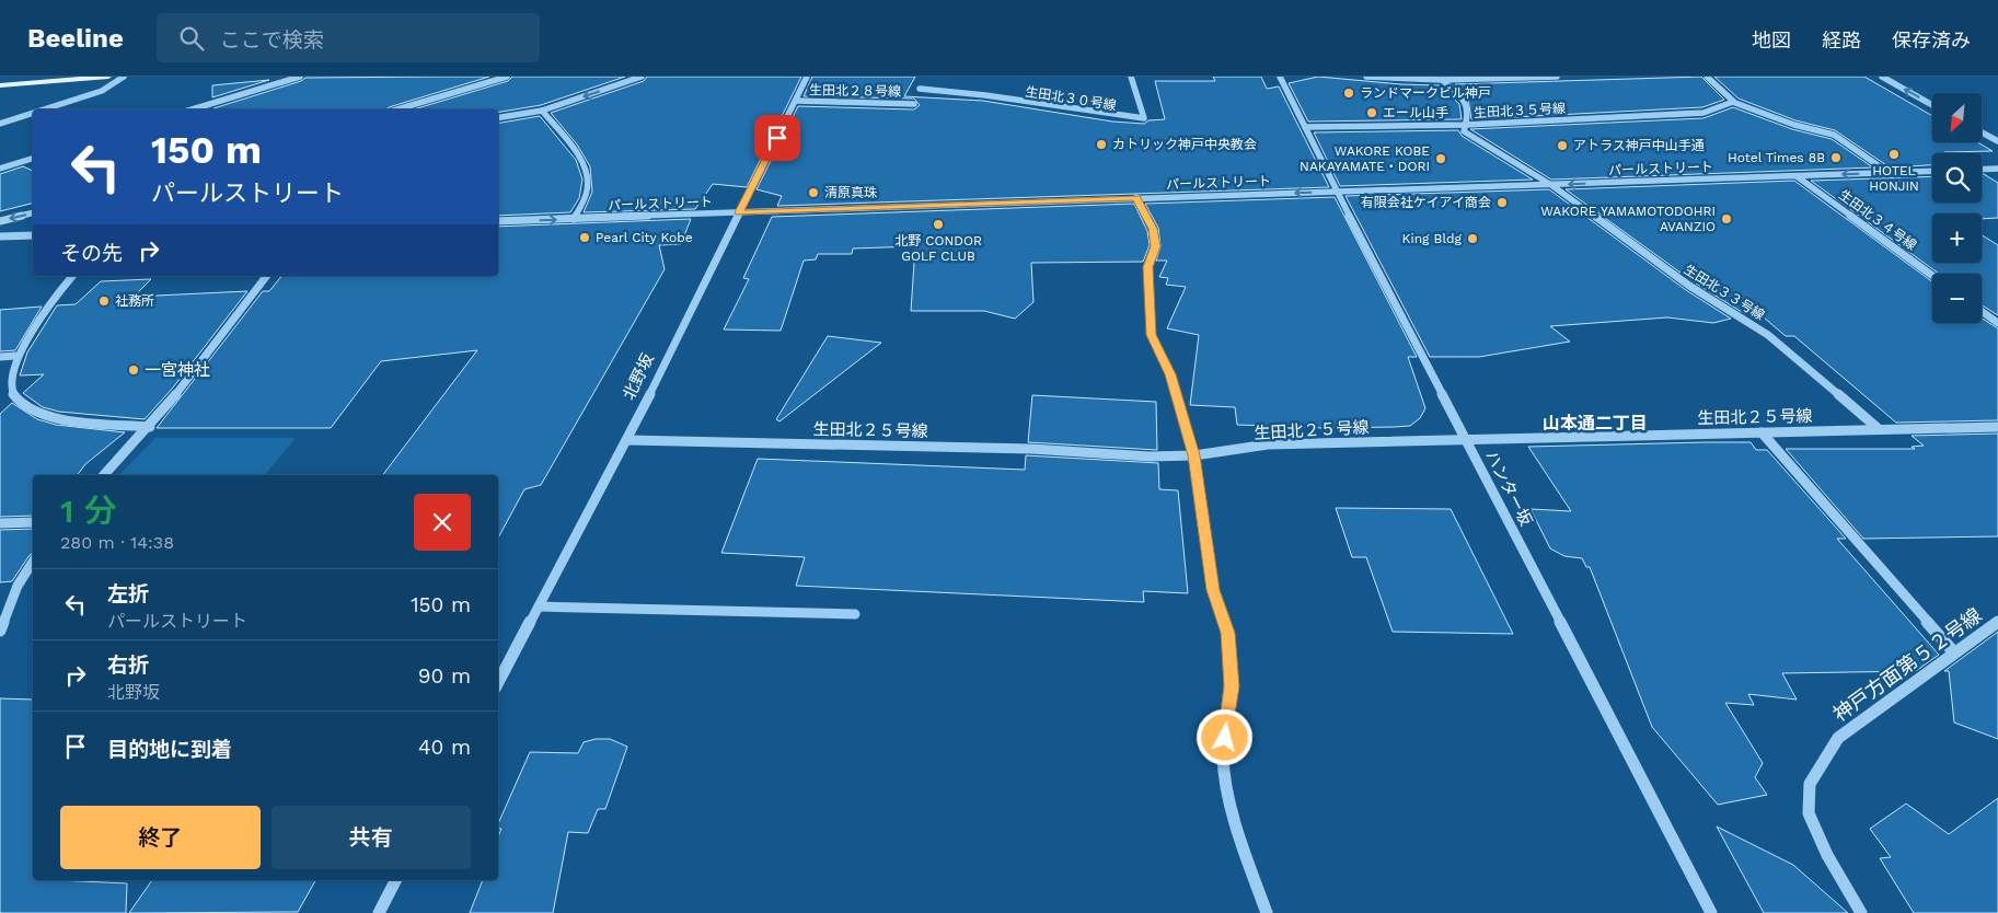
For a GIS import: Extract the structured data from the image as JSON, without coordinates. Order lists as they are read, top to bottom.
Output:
{
  "streets": {
    "street": [
      "生田北２８号線",
      "生田北３０号線",
      "生田北３５号線",
      "パールストリート",
      "生田北３４号線",
      "生田北３３号線",
      "北野坂",
      "生田北２５号線",
      "ハンター坂",
      "神戸方面第５２号線"
    ]
  },
  "crossings": [
    ["生田北２８号線", "北野坂"],
    ["生田北３５号線", "生田北３３号線"],
    ["生田北３５号線", "ハンター坂"],
    ["パールストリート", "生田北３４号線"],
    ["パールストリート", "生田北３３号線"],
    ["パールストリート", "北野坂"],
    ["パールストリート", "ハンター坂"],
    ["生田北３３号線", "生田北２５号線"],
    ["北野坂", "生田北２５号線"],
    ["生田北２５号線", "ハンター坂"]
  ],
  "districts": ["山本通二丁目"],
  "places": [
    "ランドマークビル神戸",
    "エール山手",
    "カトリック神戸中央教会",
    "アトラス神戸中山手通",
    "HOTEL HONJIN",
    "Hotel Times 8B",
    "WAKORE KOBE NAKAYAMATE・DORI",
    "清原真珠",
    "有限会社ケイアイ商会",
    "WAKORE YAMAMOTODOHRI AVANZIO",
    "北野 CONDOR GOLF CLUB",
    "Pearl City Kobe",
    "King Bldg",
    "社務所",
    "一宮神社"
  ],
  "north": "bottom left",
  "page": {
    "header": "Beeline",
    "search": "ここで検索",
    "nav": ["地図", "経路", "保存済み"],
    "map_buttons": ["+", "−"],
    "turn": ["150 m", "パールストリート"],
    "then": "その先",
    "heading": ["1 分", "280 m · 14:38"],
    "list": [
      {
        "name": "左折",
        "note": "パールストリート",
        "value": "150 m"
      },
      {
        "name": "右折",
        "note": "北野坂",
        "value": "90 m"
      },
      {
        "name": "目的地に到着",
        "value": "40 m"
      }
    ],
    "buttons": ["終了", "共有"]
  }
}
